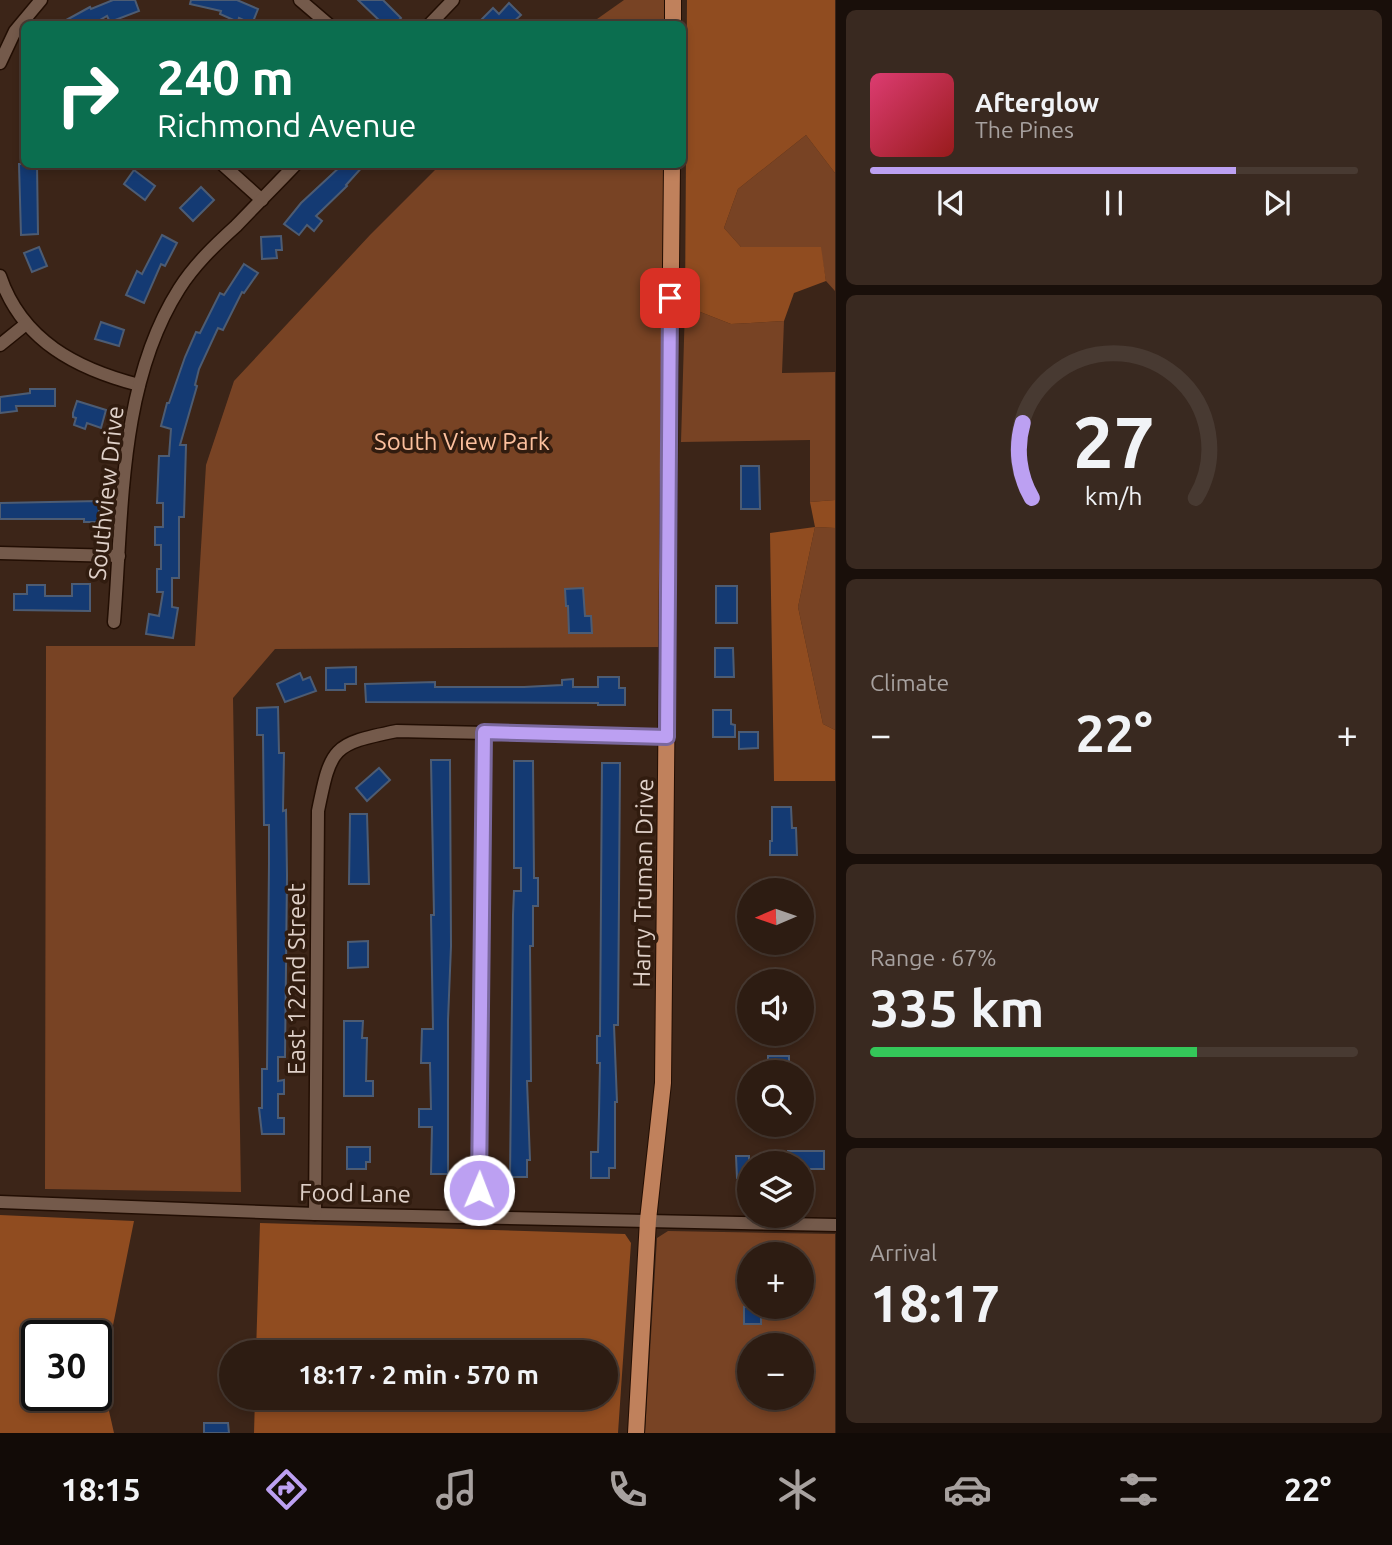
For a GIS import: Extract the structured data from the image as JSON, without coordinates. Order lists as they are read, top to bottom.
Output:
{
  "streets": {
    "main road": ["Harry Truman Drive"],
    "street": ["Southview Drive", "East 122nd Street", "Food Lane"]
  },
  "crossings": [
    ["Harry Truman Drive", "Food Lane"],
    ["East 122nd Street", "Food Lane"]
  ],
  "parks": ["South View Park"],
  "north": "left",
  "page": {
    "turn": ["240 m", "Richmond Avenue"],
    "song": ["Afterglow", "The Pines"],
    "tile": [
      "Climate",
      ["Range · 67%", "335 km"],
      ["Arrival", "18:17"]
    ],
    "heat": ["−", "22°", "+"],
    "map_buttons": ["+", "−"],
    "limit": "30",
    "trip": "18:17 · 2 min · 570 m",
    "tabs": ["18:15", "22°"],
    "gauge": ["27", "km/h"]
  }
}
